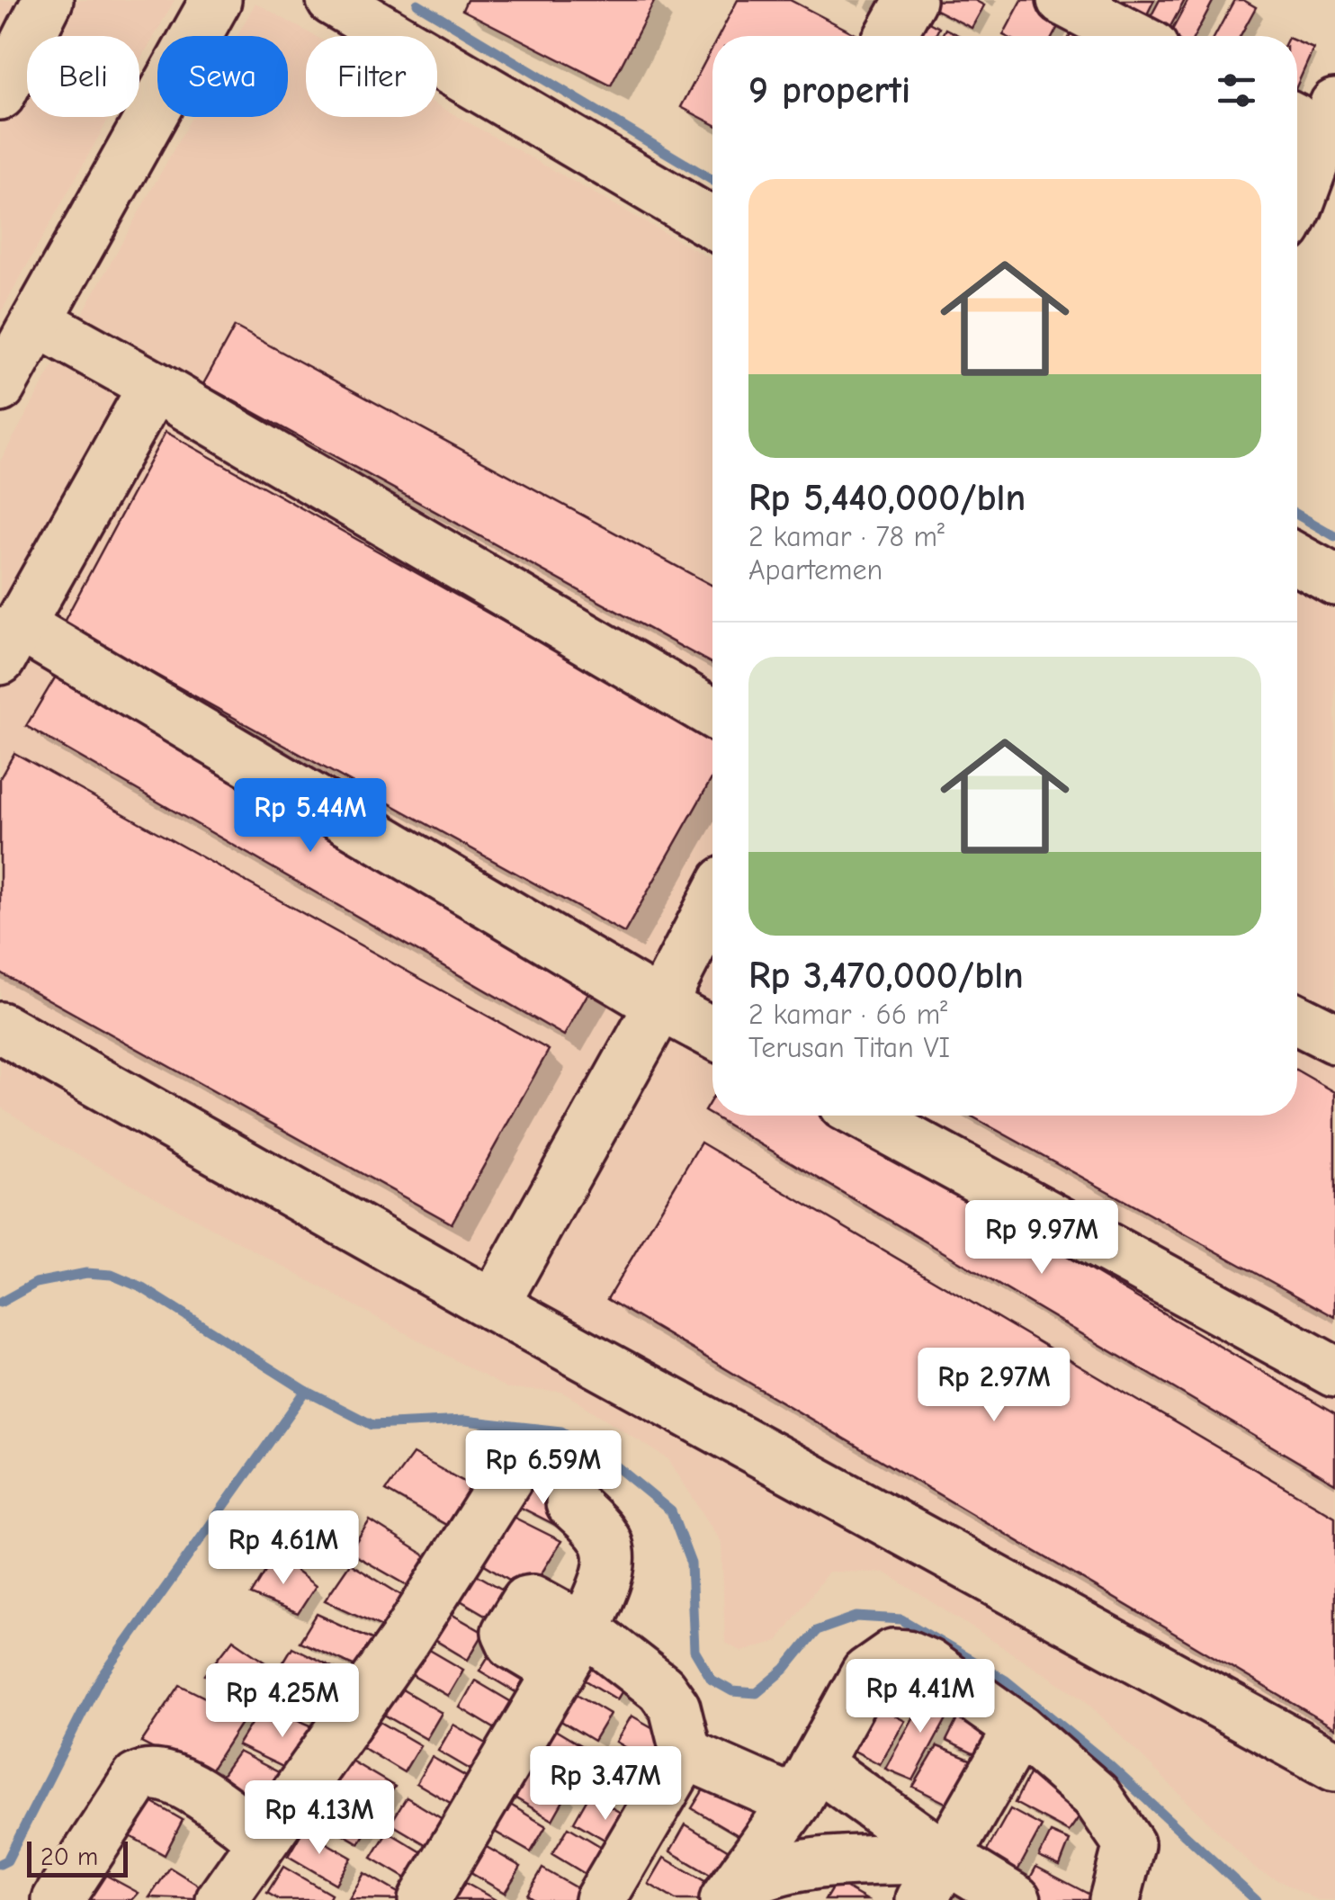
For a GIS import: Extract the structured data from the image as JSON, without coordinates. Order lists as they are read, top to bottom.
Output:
{
  "scale_bar": "20 m",
  "page": {
    "chip": ["Beli", "Sewa", "Filter"],
    "heading": "9 properti",
    "list": [
      {
        "name": "Rp 5,440,000/bln",
        "note": "2 kamar · 78 m² · Apartemen"
      },
      {
        "name": "Rp 3,470,000/bln",
        "note": "2 kamar · 66 m² · Terusan Titan VI"
      }
    ],
    "price": [
      "Rp 5.44M",
      "Rp 9.97M",
      "Rp 2.97M",
      "Rp 6.59M",
      "Rp 4.61M",
      "Rp 4.41M",
      "Rp 4.25M",
      "Rp 3.47M",
      "Rp 4.13M"
    ],
    "scale": "20 m"
  }
}
